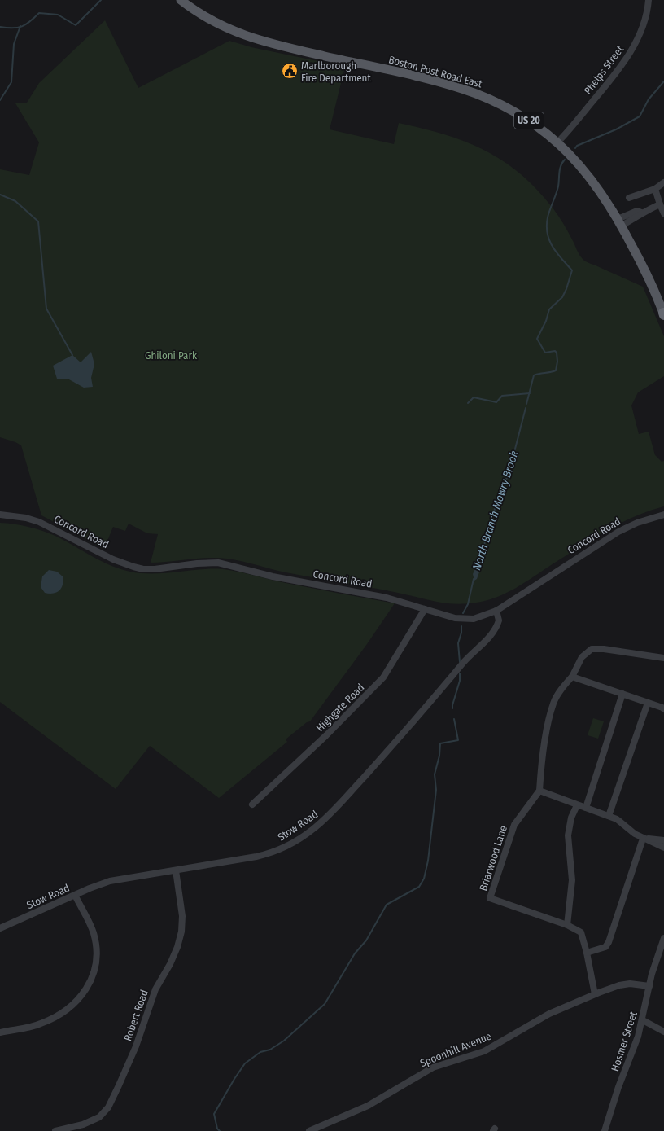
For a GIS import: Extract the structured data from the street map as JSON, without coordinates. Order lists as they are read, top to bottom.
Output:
{
  "streets": {
    "main road": ["Boston Post Road East", "US 20"],
    "street": [
      "Phelps Street",
      "Concord Road",
      "Highgate Road",
      "Stow Road",
      "Briarwood Lane",
      "Robert Road",
      "Hosmer Street",
      "Spoonhill Avenue"
    ]
  },
  "crossings": [
    ["Phelps Street", "Boston Post Road East"],
    ["Concord Road", "Highgate Road"],
    ["Concord Road", "Stow Road"],
    ["Stow Road", "Robert Road"],
    ["Briarwood Lane", "Spoonhill Avenue"],
    ["Hosmer Street", "Spoonhill Avenue"]
  ],
  "water": ["North Branch Mowry Brook"],
  "parks": ["Ghiloni Park"],
  "places": {
    "public building": ["Marlborough Fire Department"]
  }
}
